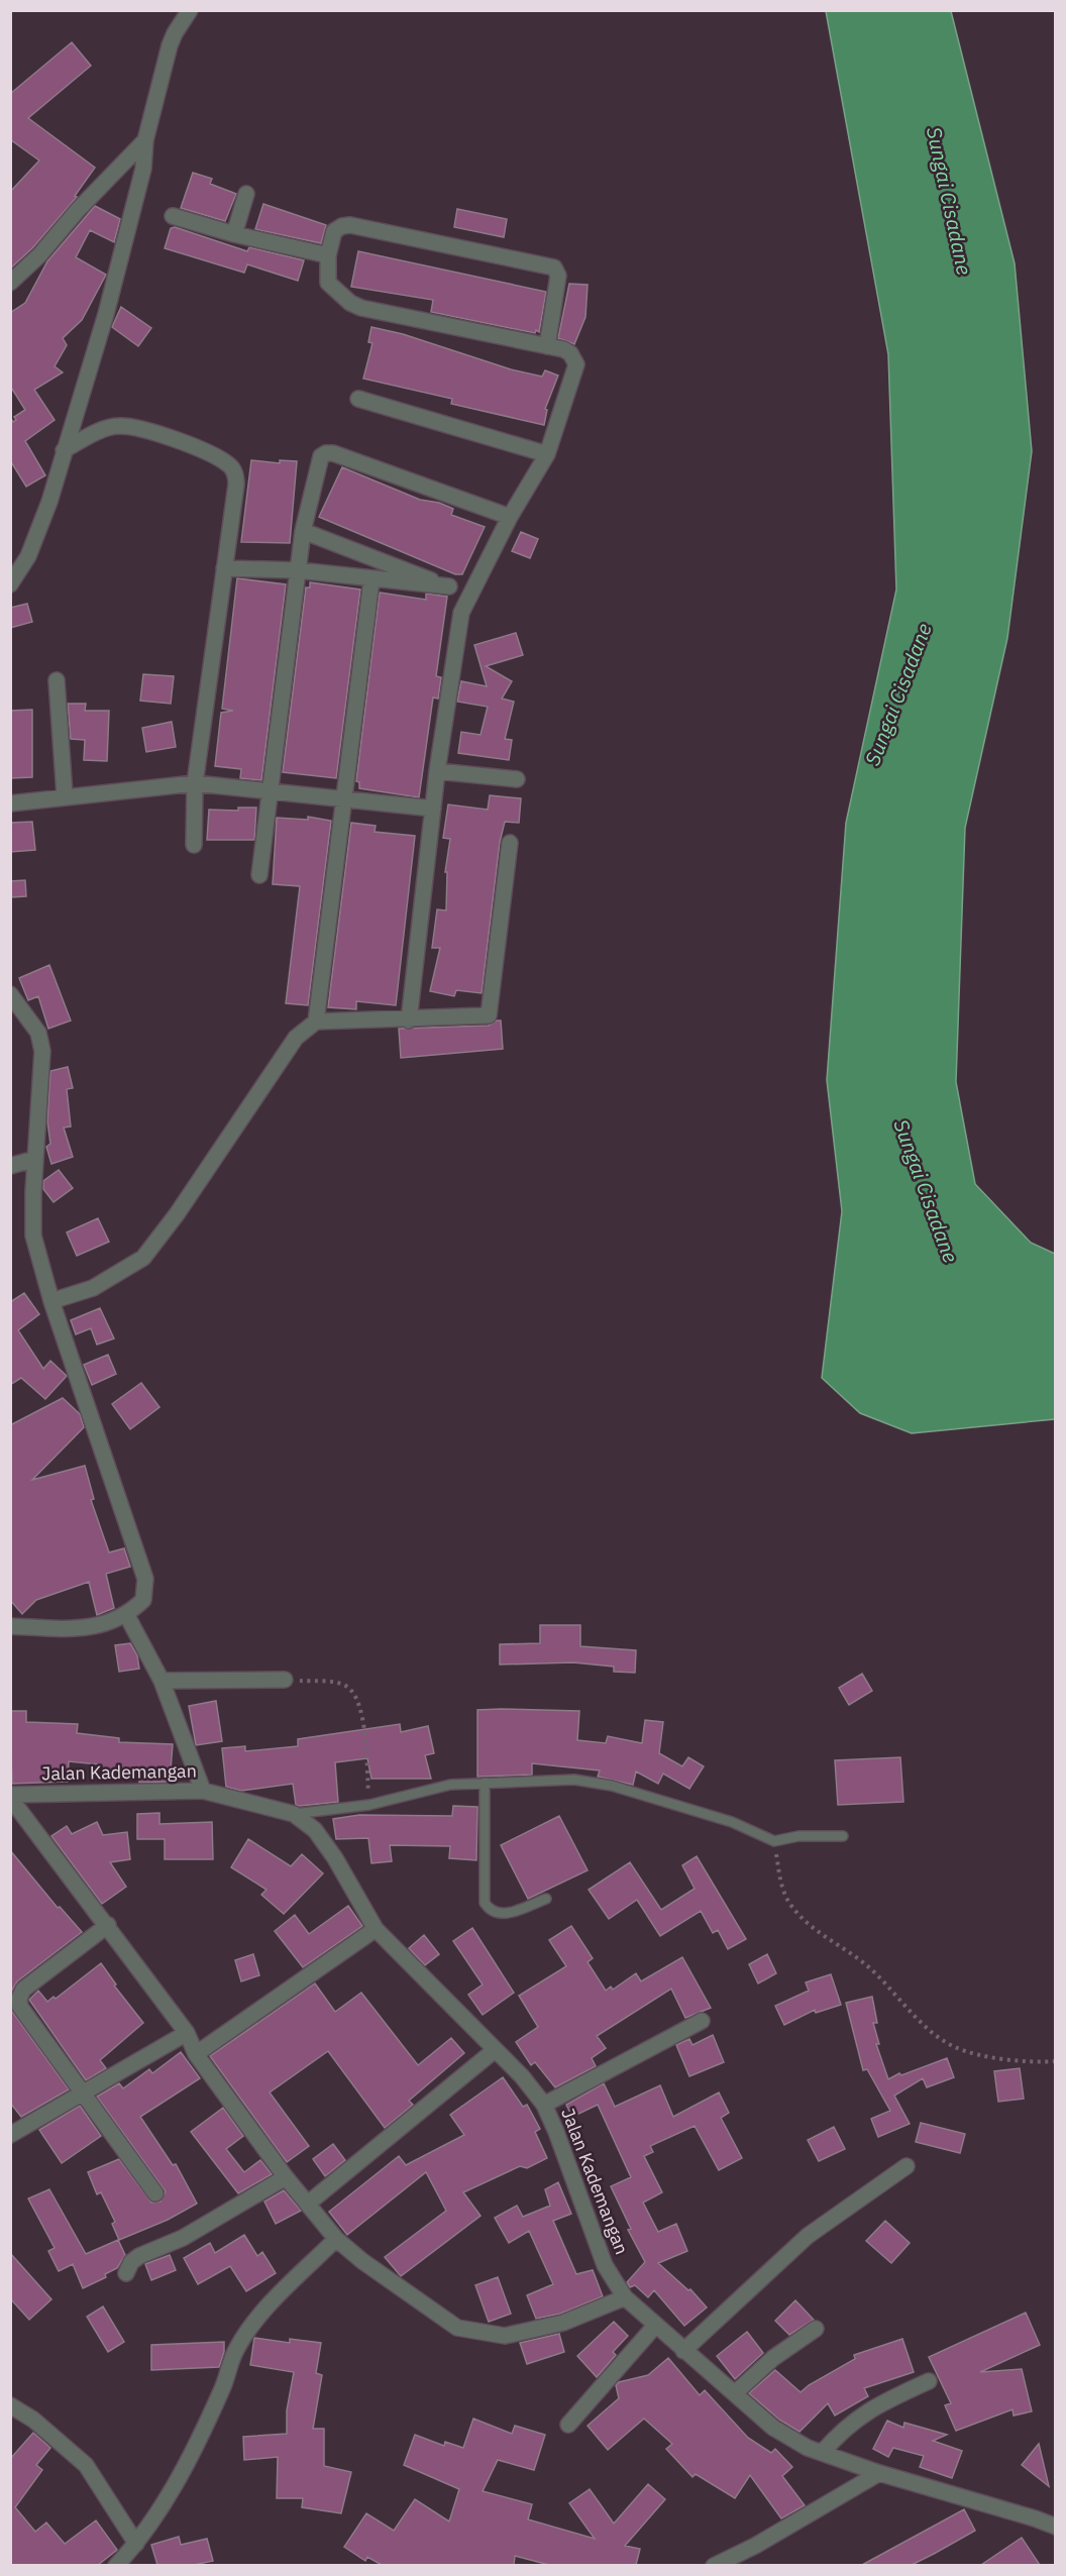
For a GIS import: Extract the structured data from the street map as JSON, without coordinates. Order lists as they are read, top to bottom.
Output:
{
  "streets": {
    "street": ["Jalan Kademangan"]
  },
  "water": ["Sungai Cisadane"]
}
